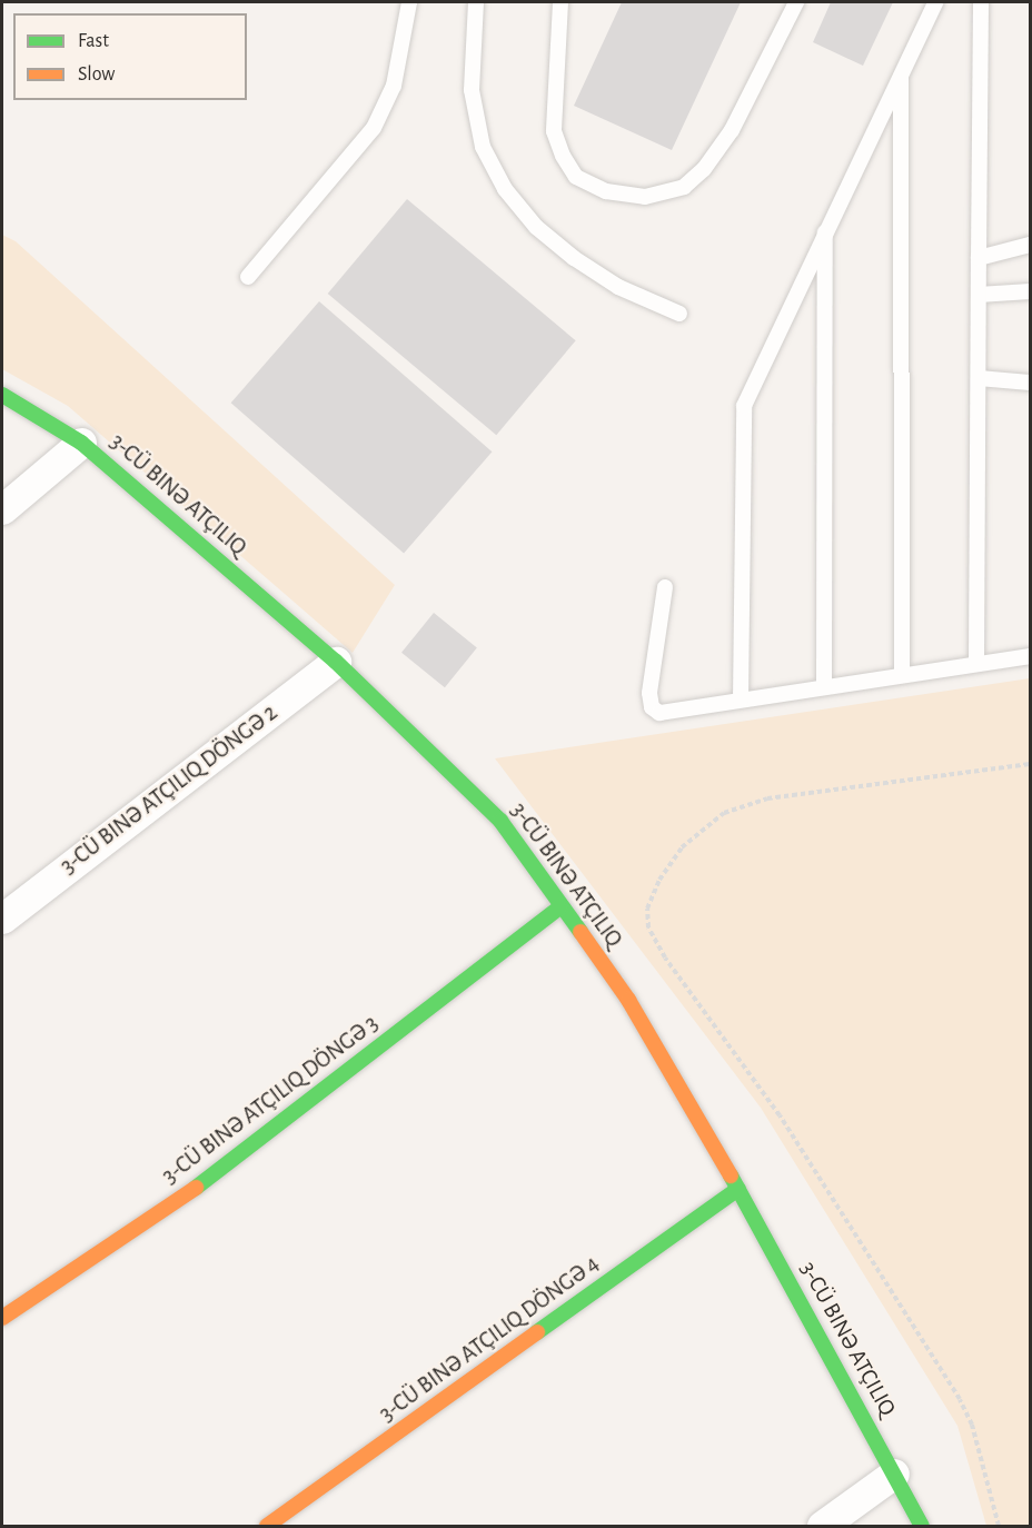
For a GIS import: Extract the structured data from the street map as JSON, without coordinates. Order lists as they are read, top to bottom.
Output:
{
  "legend": ["Fast", "Slow"]
}
